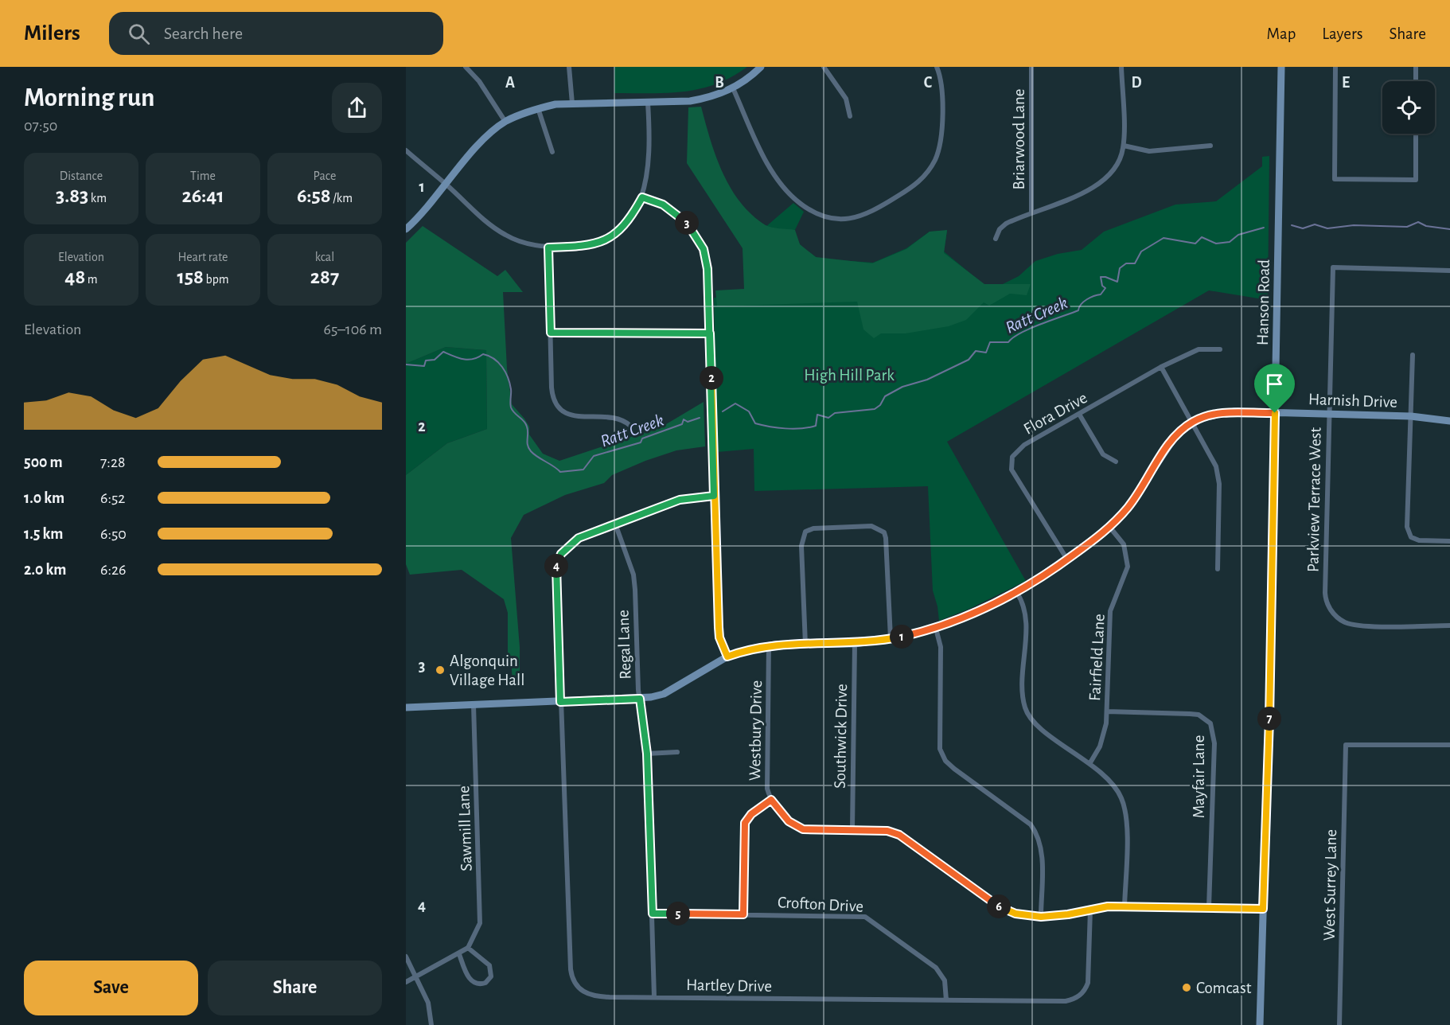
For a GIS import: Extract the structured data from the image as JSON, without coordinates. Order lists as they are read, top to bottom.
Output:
{
  "streets": {
    "street": [
      "Briarwood Lane",
      "Hanson Road",
      "Harnish Drive",
      "Flora Drive",
      "Parkview Terrace West",
      "Regal Lane",
      "Fairfield Lane",
      "Westbury Drive",
      "Southwick Drive",
      "Mayfair Lane",
      "Sawmill Lane",
      "West Surrey Lane",
      "Crofton Drive",
      "Hartley Drive"
    ]
  },
  "crossings": [
    ["Hanson Road", "Harnish Drive"],
    ["Hanson Road", "Westbury Drive"],
    ["Harnish Drive", "Flora Drive"],
    ["Harnish Drive", "Parkview Terrace West"],
    ["Harnish Drive", "Regal Lane"],
    ["Harnish Drive", "Fairfield Lane"],
    ["Harnish Drive", "Westbury Drive"],
    ["Harnish Drive", "Southwick Drive"],
    ["Harnish Drive", "Sawmill Lane"],
    ["Harnish Drive", "Hartley Drive"],
    ["Regal Lane", "Crofton Drive"],
    ["Regal Lane", "Hartley Drive"],
    ["Fairfield Lane", "Mayfair Lane"],
    ["Westbury Drive", "Southwick Drive"],
    ["Westbury Drive", "Mayfair Lane"],
    ["Westbury Drive", "Hartley Drive"],
    ["Crofton Drive", "Hartley Drive"]
  ],
  "water": ["Ratt Creek"],
  "parks": ["High Hill Park"],
  "places": ["Algonquin Village Hall", "Comcast"],
  "page": {
    "header": "Milers",
    "search": "Search here",
    "nav": ["Map", "Layers", "Share"],
    "heading": ["Morning run", "07:50"],
    "stats": [
      ["Distance", "3.83 km"],
      ["Time", "26:41"],
      ["Pace", "6:58 /km"],
      ["Elevation", "48 m"],
      ["Heart rate", "158 bpm"],
      ["kcal", "287"]
    ],
    "pins": [
      "3",
      "2",
      "4",
      "1",
      "7",
      "6",
      "5"
    ],
    "chart": ["Elevation", "65–106 m"],
    "list": [
      {
        "name": "500 m",
        "note": "7:28"
      },
      {
        "name": "1.0 km",
        "note": "6:52"
      },
      {
        "name": "1.5 km",
        "note": "6:50"
      },
      {
        "name": "2.0 km",
        "note": "6:26"
      }
    ],
    "buttons": ["Save", "Share"]
  },
  "grid": {
    "columns": [
      "A",
      "B",
      "C",
      "D",
      "E"
    ],
    "rows": [
      "1",
      "2",
      "3",
      "4"
    ]
  }
}
